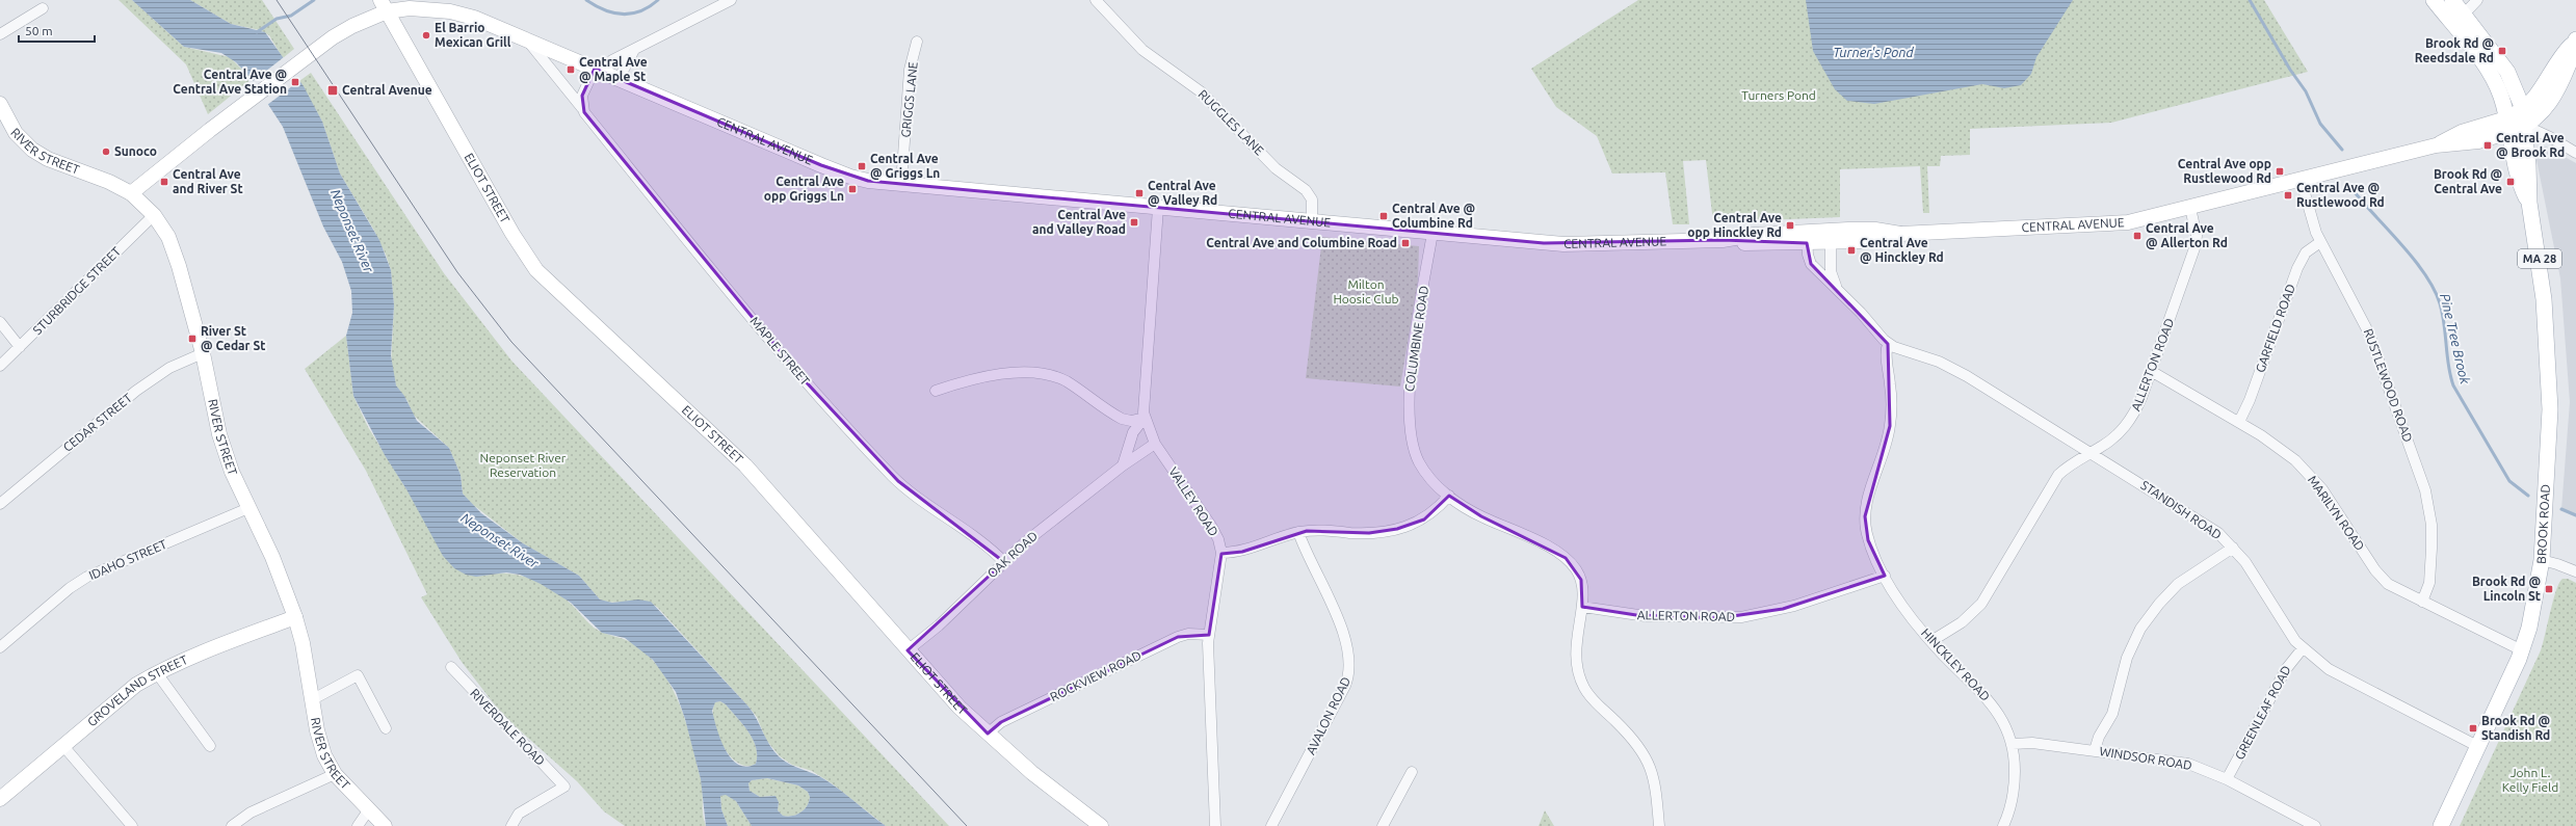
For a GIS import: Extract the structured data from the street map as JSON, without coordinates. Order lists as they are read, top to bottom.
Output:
{
  "streets": {
    "main road": ["MA 28", "BROOK ROAD"],
    "street": [
      "GRIGGS LANE",
      "RUGGLES LANE",
      "CENTRAL AVENUE",
      "RIVER STREET",
      "ELIOT STREET",
      "STURBRIDGE STREET",
      "GARFIELD ROAD",
      "COLUMBINE ROAD",
      "MAPLE STREET",
      "ALLERTON ROAD",
      "RUSTLEWOOD ROAD",
      "CEDAR STREET",
      "VALLEY ROAD",
      "STANDISH ROAD",
      "MARILYN ROAD",
      "OAK ROAD",
      "IDAHO STREET",
      "HINCKLEY ROAD",
      "ROCKVIEW ROAD",
      "GROVELAND STREET",
      "GREENLEAF ROAD",
      "AVALON ROAD",
      "RIVERDALE ROAD",
      "WINDSOR ROAD"
    ]
  },
  "crossings": [
    ["GRIGGS LANE", "CENTRAL AVENUE"],
    ["RUGGLES LANE", "CENTRAL AVENUE"],
    ["CENTRAL AVENUE", "RIVER STREET"],
    ["CENTRAL AVENUE", "ELIOT STREET"],
    ["CENTRAL AVENUE", "COLUMBINE ROAD"],
    ["CENTRAL AVENUE", "MAPLE STREET"],
    ["CENTRAL AVENUE", "ALLERTON ROAD"],
    ["CENTRAL AVENUE", "RUSTLEWOOD ROAD"],
    ["CENTRAL AVENUE", "VALLEY ROAD"],
    ["CENTRAL AVENUE", "BROOK ROAD"],
    ["RIVER STREET", "STURBRIDGE STREET"],
    ["RIVER STREET", "CEDAR STREET"],
    ["RIVER STREET", "IDAHO STREET"],
    ["RIVER STREET", "GROVELAND STREET"],
    ["ELIOT STREET", "OAK ROAD"],
    ["ELIOT STREET", "ROCKVIEW ROAD"],
    ["GARFIELD ROAD", "RUSTLEWOOD ROAD"],
    ["GARFIELD ROAD", "MARILYN ROAD"],
    ["COLUMBINE ROAD", "ALLERTON ROAD"],
    ["MAPLE STREET", "OAK ROAD"],
    ["ALLERTON ROAD", "STANDISH ROAD"],
    ["ALLERTON ROAD", "MARILYN ROAD"],
    ["ALLERTON ROAD", "HINCKLEY ROAD"],
    ["RUSTLEWOOD ROAD", "MARILYN ROAD"],
    ["VALLEY ROAD", "OAK ROAD"],
    ["VALLEY ROAD", "ROCKVIEW ROAD"],
    ["STANDISH ROAD", "BROOK ROAD"],
    ["STANDISH ROAD", "HINCKLEY ROAD"],
    ["STANDISH ROAD", "GREENLEAF ROAD"],
    ["MARILYN ROAD", "BROOK ROAD"],
    ["HINCKLEY ROAD", "WINDSOR ROAD"],
    ["GREENLEAF ROAD", "WINDSOR ROAD"]
  ],
  "water": ["Turner's Pond", "Neponset River", "Pine Tree Brook"],
  "parks": [
    "Turners Pond",
    "Milton Hoosic Club",
    "Neponset River Reservation",
    "John L. Kelly Field"
  ],
  "places": {
    "other": ["El Barrio Mexican Grill", "Sunoco"],
    "transit": [
      "Brook Rd @ Reedsdale Rd",
      "Central Ave @ Maple St",
      "Central Ave @ Central Ave Station",
      "Central Avenue",
      "Central Ave @ Brook Rd",
      "Central Ave @ Griggs Ln",
      "Central Ave opp Rustlewood Rd",
      "Central Ave and River St",
      "Brook Rd @ Central Ave",
      "Central Ave opp Griggs Ln",
      "Central Ave @ Valley Rd",
      "Central Ave @ Rustlewood Rd",
      "Central Ave @ Columbine Rd",
      "Central Ave and Valley Road",
      "Central Ave opp Hinckley Rd",
      "Central Ave @ Allerton Rd",
      "Central Ave and Columbine Road",
      "Central Ave @ Hinckley Rd",
      "River St @ Cedar St",
      "Brook Rd @ Lincoln St",
      "Brook Rd @ Standish Rd"
    ]
  },
  "scale_bar": "50 m"
}
